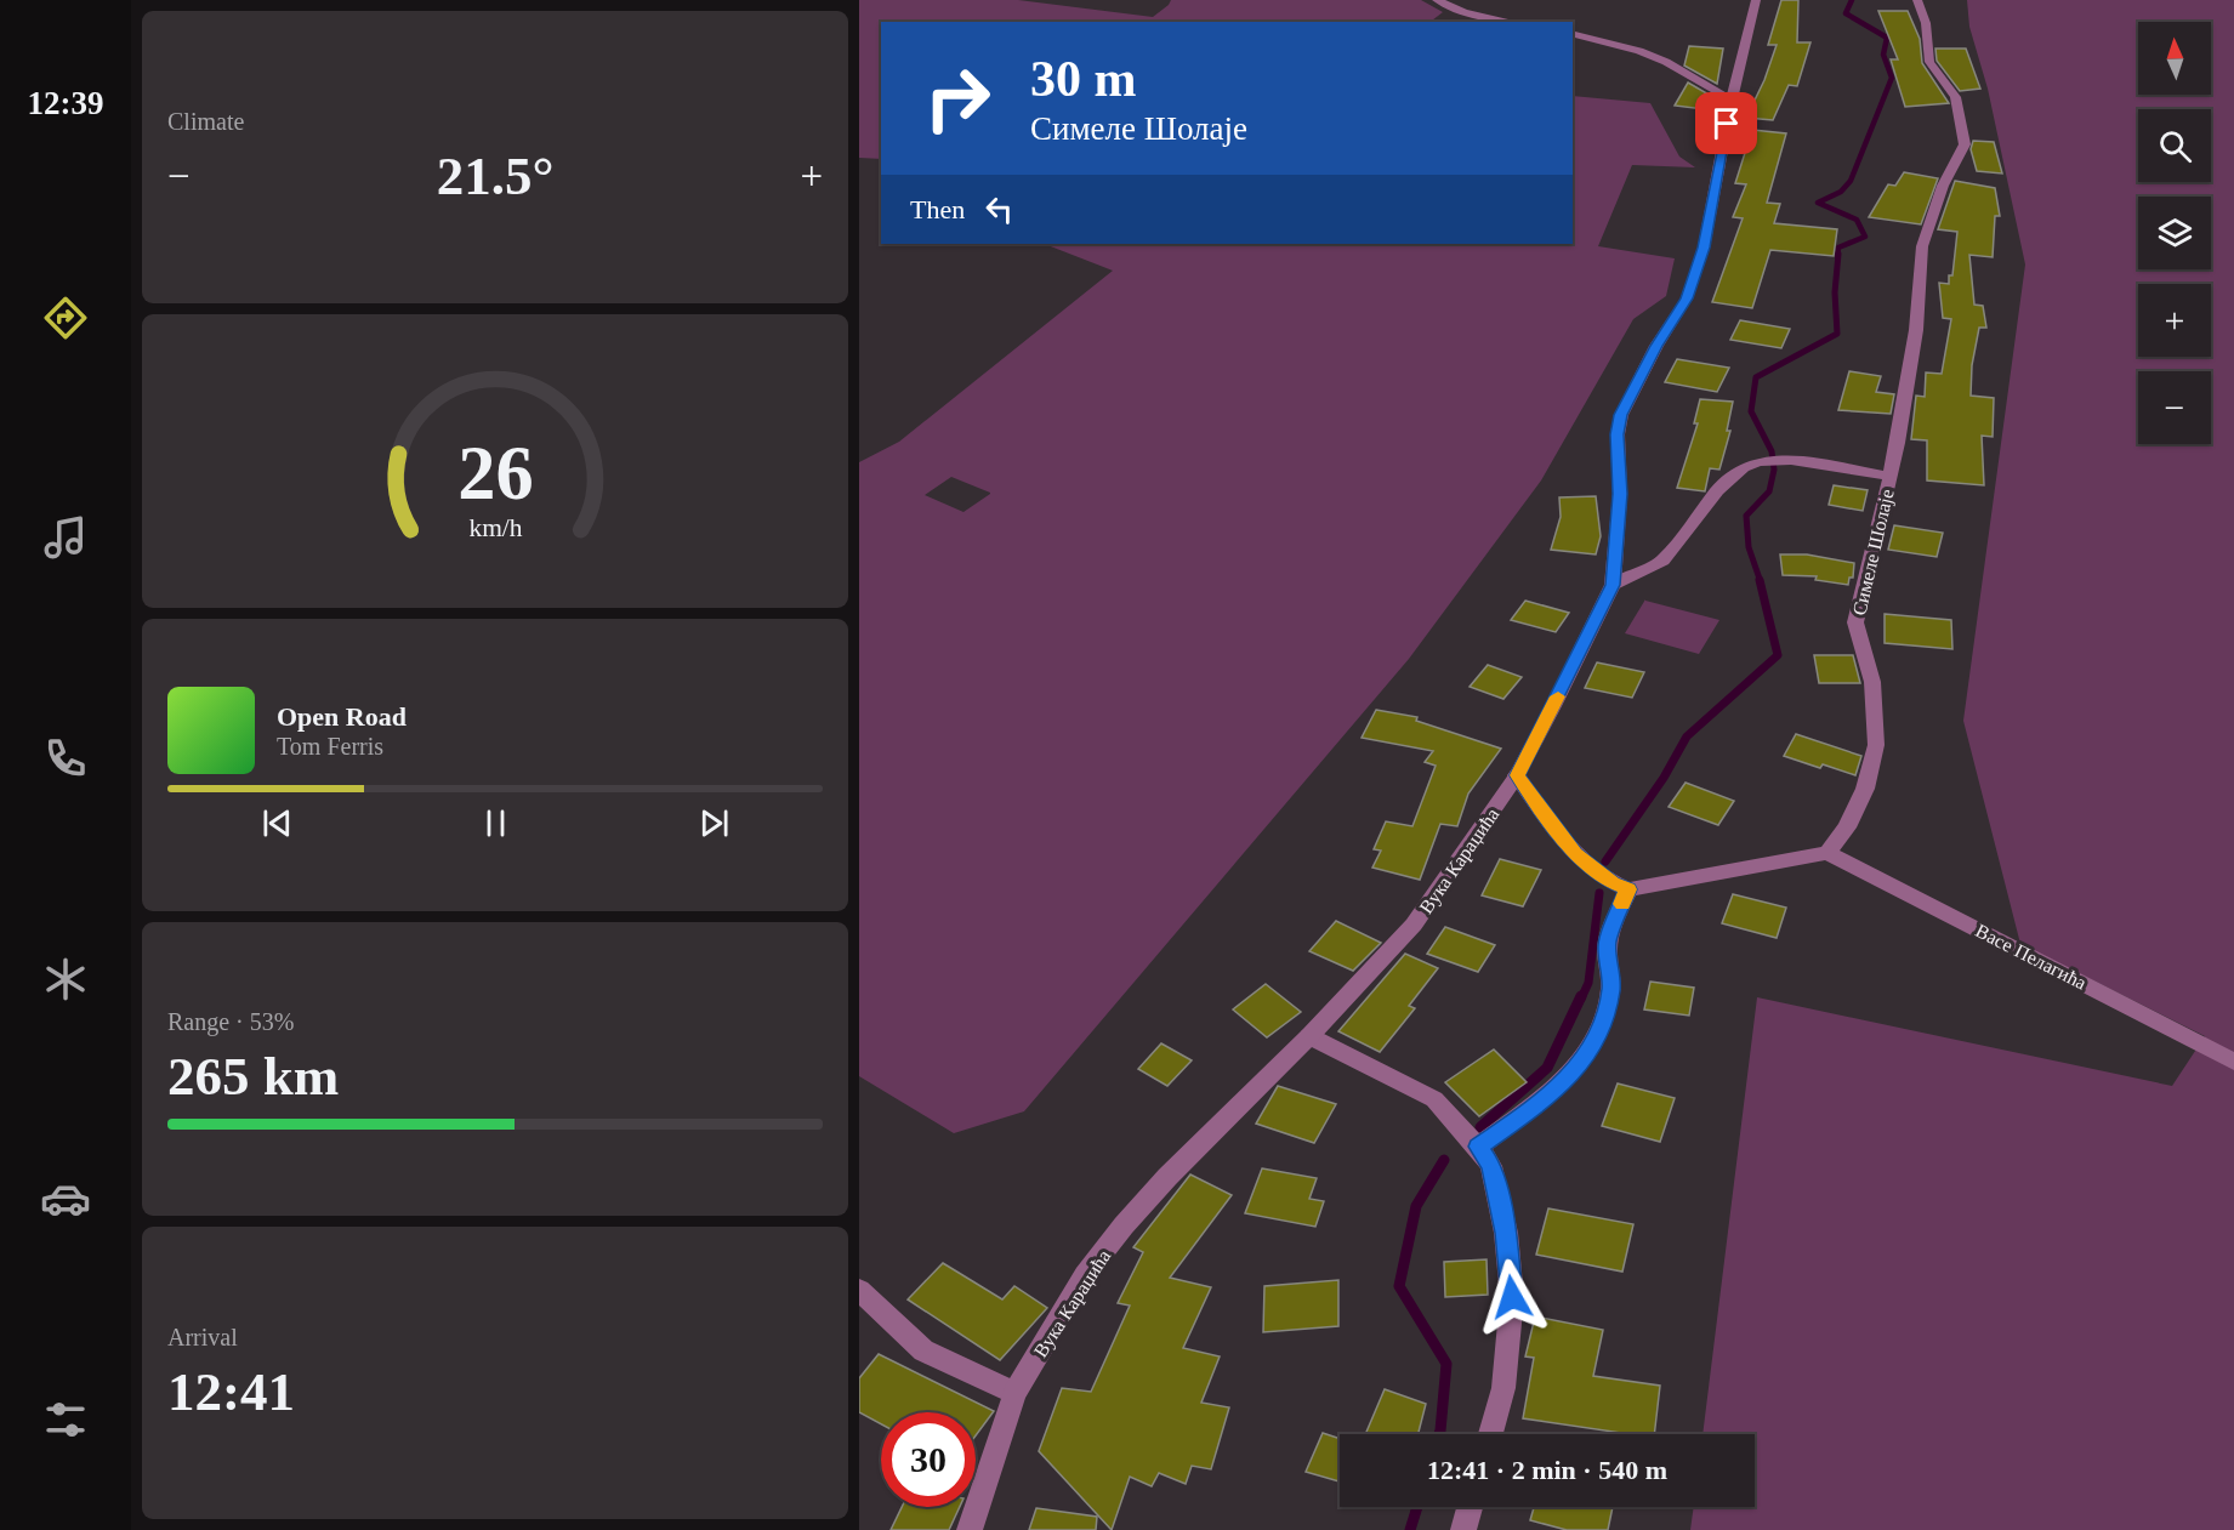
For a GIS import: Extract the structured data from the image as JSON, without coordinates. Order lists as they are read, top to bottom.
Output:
{
  "streets": {
    "street": ["Симеле Шолаје", "Вука Караџића", "Васе Пелагића"]
  },
  "crossings": [
    ["Симеле Шолаје", "Васе Пелагића"]
  ],
  "north": "top",
  "page": {
    "tabs": "12:39",
    "tile": [
      "Climate",
      ["Range · 53%", "265 km"],
      ["Arrival", "12:41"]
    ],
    "map_buttons": ["+", "−"],
    "turn": ["30 m", "Симеле Шолаје"],
    "heat": ["−", "21.5°", "+"],
    "then": "Then",
    "song": ["Open Road", "Tom Ferris"],
    "limit": "30",
    "trip": "12:41 · 2 min · 540 m",
    "gauge": ["26", "km/h"]
  }
}
